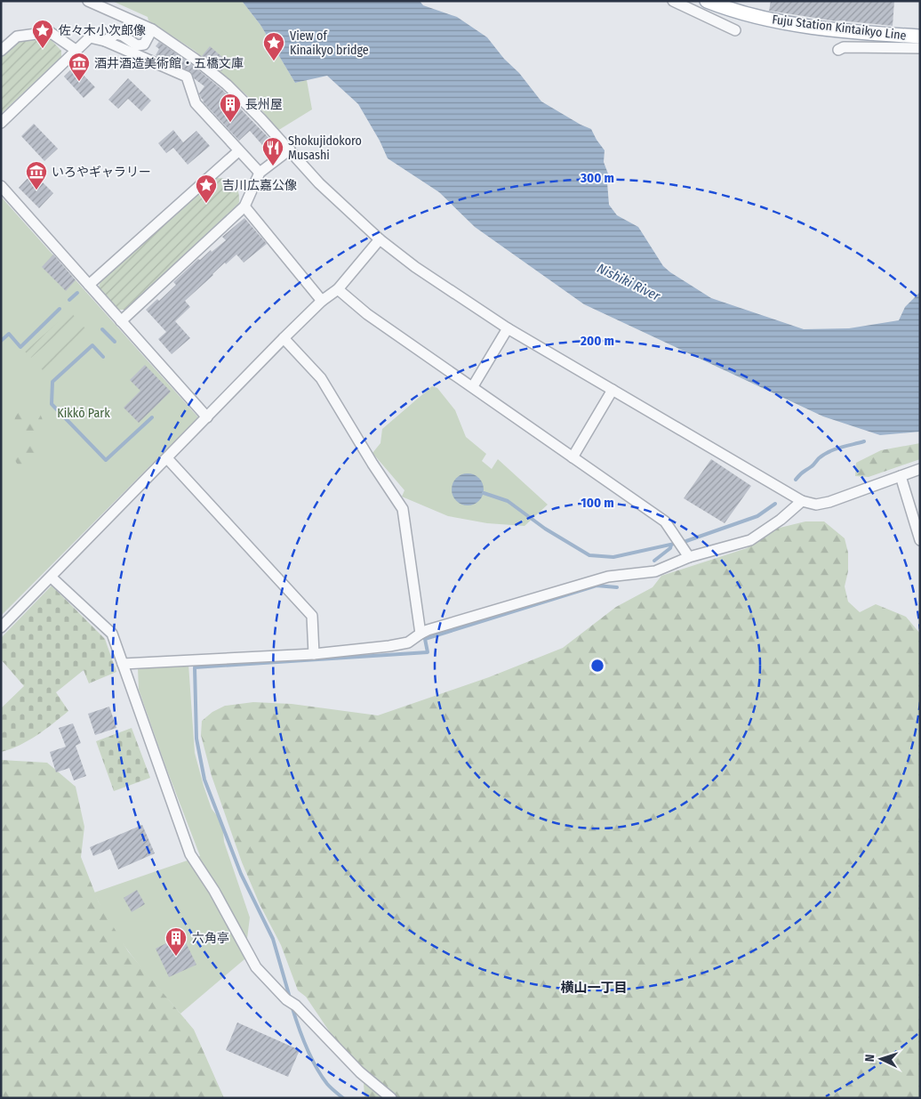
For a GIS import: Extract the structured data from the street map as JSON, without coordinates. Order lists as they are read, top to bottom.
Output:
{
  "streets": {
    "main road": ["Fuju Station Kintaikyo Line"]
  },
  "districts": ["横山一丁目"],
  "water": ["Nishiki River"],
  "parks": ["Kikkō Park"],
  "places": {
    "place": ["佐々木小次郎像", "View of Kinaikyo bridge", "吉川広嘉公像"],
    "museum": ["酒井酒造美術館・五橋文庫", "いろやギャラリー"],
    "building": ["長州屋", "六角亭"],
    "restaurant": ["Shokujidokoro Musashi"]
  },
  "north": "left",
  "rings": ["300 m", "200 m", "100 m"]
}
